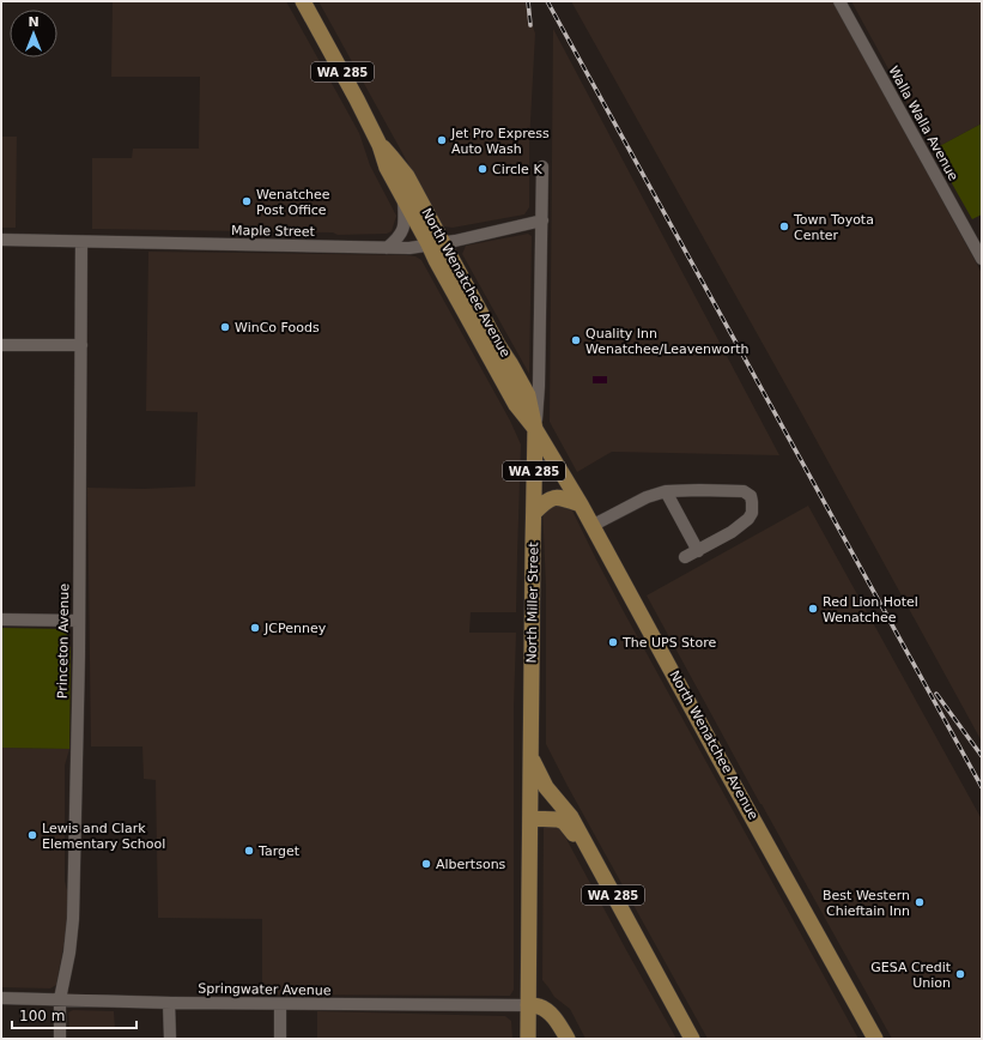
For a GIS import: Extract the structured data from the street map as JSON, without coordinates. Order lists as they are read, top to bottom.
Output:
{
  "streets": {
    "main road": ["WA 285", "North Wenatchee Avenue", "North Miller Street"],
    "street": [
      "Walla Walla Avenue",
      "Maple Street",
      "Princeton Avenue",
      "Springwater Avenue"
    ]
  },
  "crossings": [
    ["WA 285", "Maple Street"],
    ["WA 285", "North Wenatchee Avenue"],
    ["WA 285", "North Miller Street"],
    ["Maple Street", "North Wenatchee Avenue"],
    ["Maple Street", "North Miller Street"],
    ["Maple Street", "Princeton Avenue"],
    ["North Wenatchee Avenue", "North Miller Street"],
    ["North Miller Street", "Springwater Avenue"],
    ["Princeton Avenue", "Springwater Avenue"]
  ],
  "places": [
    "Jet Pro Express Auto Wash",
    "Circle K",
    "Wenatchee Post Office",
    "Town Toyota Center",
    "WinCo Foods",
    "Quality Inn Wenatchee/Leavenworth",
    "Red Lion Hotel Wenatchee",
    "JCPenney",
    "The UPS Store",
    "Lewis and Clark Elementary School",
    "Target",
    "Albertsons",
    "Best Western Chieftain Inn",
    "GESA Credit Union"
  ],
  "scale_bar": "100 m",
  "north": "top"
}
